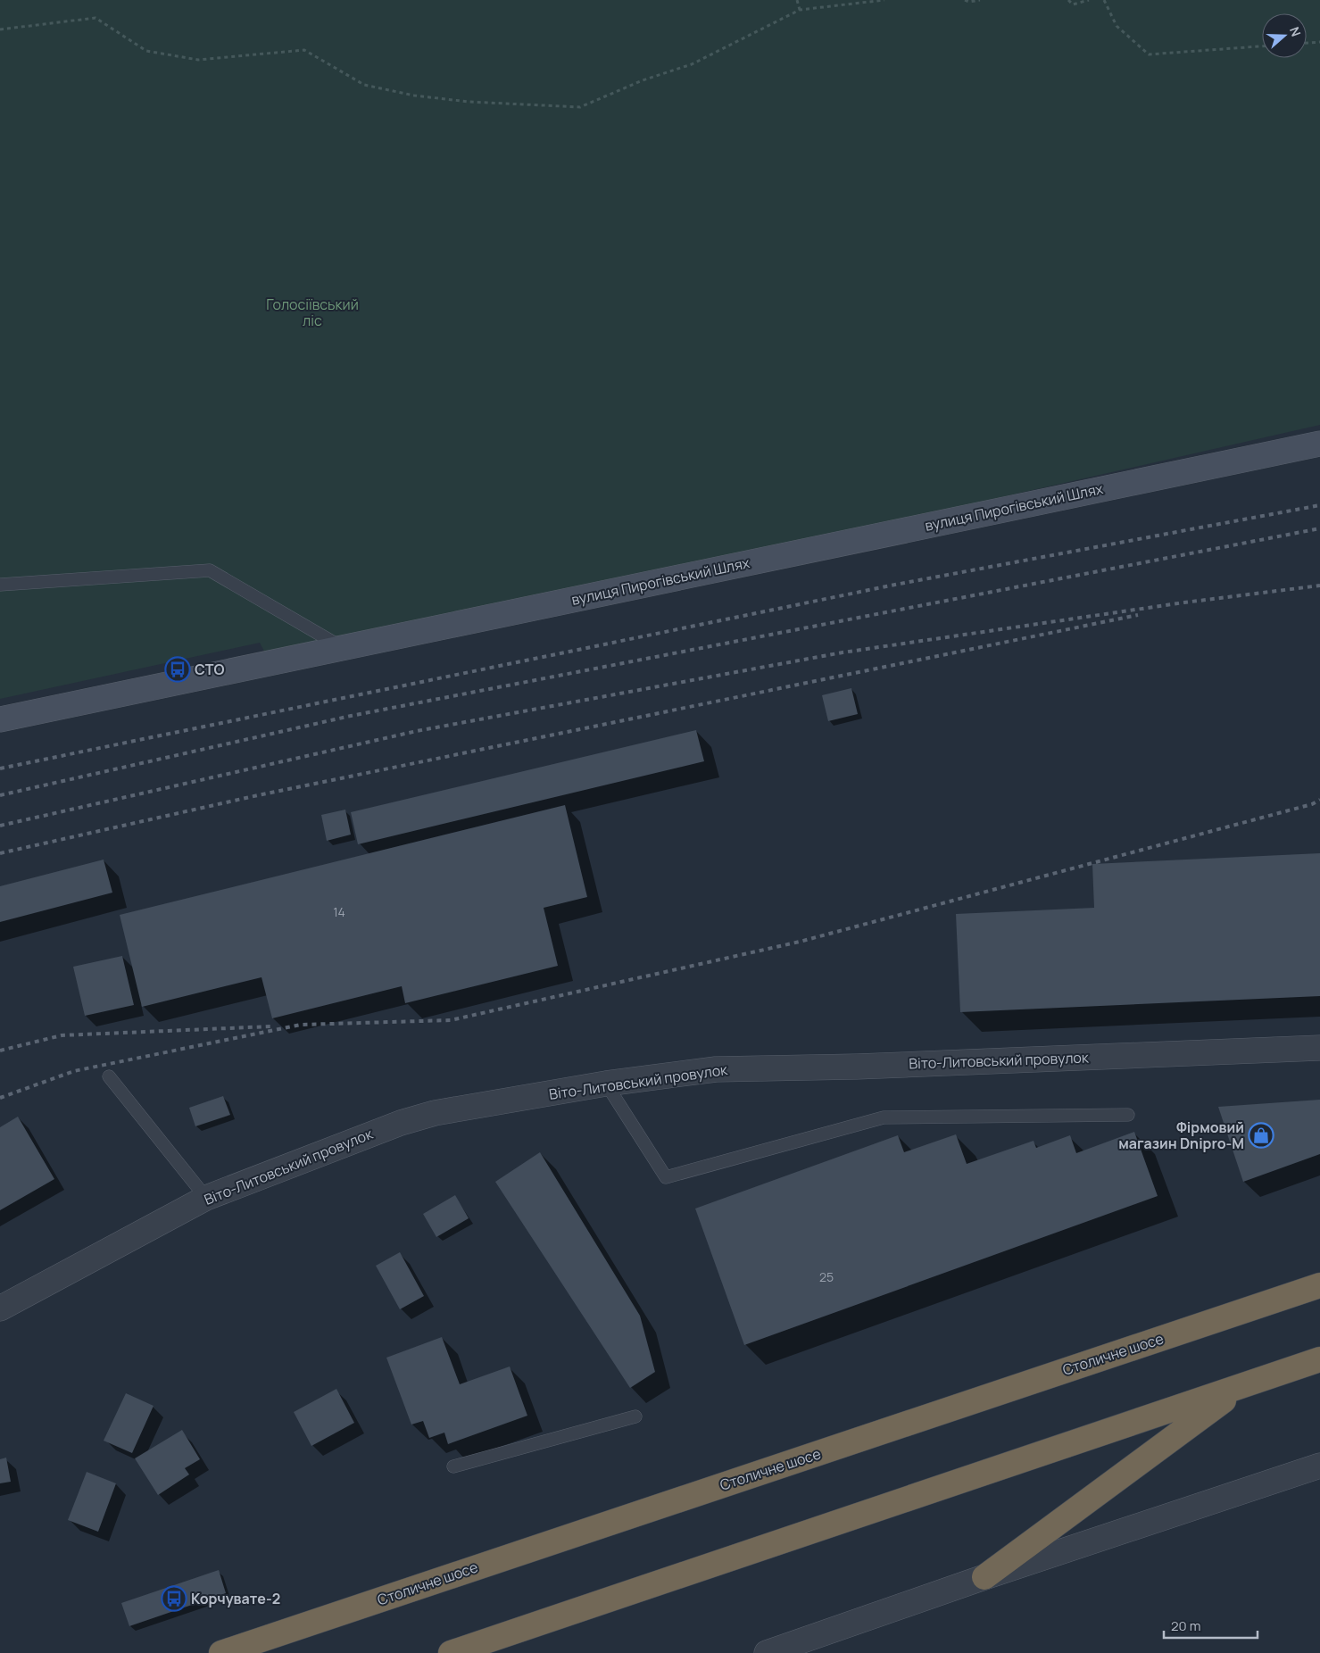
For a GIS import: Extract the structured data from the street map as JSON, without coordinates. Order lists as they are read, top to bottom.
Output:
{
  "streets": {
    "highway": ["Столичне шосе"],
    "street": ["вулиця Пирогівський Шлях", "Віто-Литовський провулок"]
  },
  "parks": ["Голосіївський ліс"],
  "places": {
    "bus stop": ["СТО", "Корчувате-2"],
    "shop": ["Фірмовий магазин Dnipro-M"]
  },
  "house_numbers": ["14", "25"],
  "scale_bar": "20 m",
  "north": "right"
}
